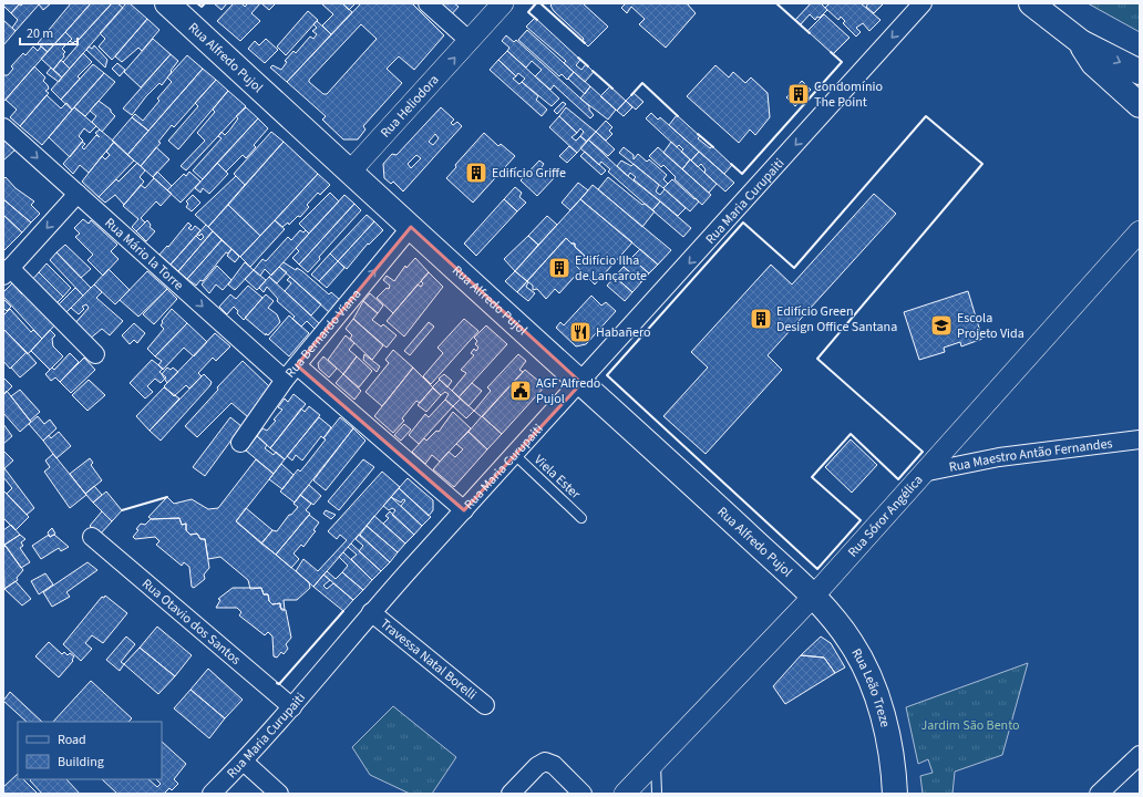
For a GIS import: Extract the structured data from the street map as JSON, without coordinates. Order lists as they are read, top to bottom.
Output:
{
  "streets": {
    "main road": ["Rua Alfredo Pujol", "Rua Leão Treze"],
    "street": [
      "Rua Heliodora",
      "Rua Maria Curupaiti",
      "Rua Mário la Torre",
      "Rua Bernardo Viana",
      "Rua Maestro Antão Fernandes",
      "Rua Sóror Angélica",
      "Rua Otavio dos Santos",
      "Travessa Natal Borelli"
    ],
    "lane": ["Viela Ester"]
  },
  "crossings": [
    ["Rua Alfredo Pujol", "Rua Heliodora"],
    ["Rua Alfredo Pujol", "Rua Maria Curupaiti"],
    ["Rua Alfredo Pujol", "Rua Bernardo Viana"],
    ["Rua Alfredo Pujol", "Rua Sóror Angélica"],
    ["Rua Alfredo Pujol", "Rua Leão Treze"],
    ["Rua Maria Curupaiti", "Viela Ester"],
    ["Rua Maria Curupaiti", "Rua Otavio dos Santos"],
    ["Rua Maria Curupaiti", "Travessa Natal Borelli"],
    ["Rua Mário la Torre", "Rua Bernardo Viana"],
    ["Rua Maestro Antão Fernandes", "Rua Sóror Angélica"],
    ["Rua Sóror Angélica", "Rua Leão Treze"]
  ],
  "one_way": ["Rua Heliodora", "Rua Maria Curupaiti", "Rua Bernardo Viana"],
  "parks": ["Jardim São Bento"],
  "places": {
    "building": [
      "Condomínio The Point",
      "Edifício Griffe",
      "Edifício Ilha de Lançarote",
      "Edifício Green Design Office Santana"
    ],
    "school or university": ["Escola Projeto Vida"],
    "restaurant": ["Habañero"],
    "public building": ["AGF Alfredo Pujol"]
  },
  "legend": ["Road", "Building"],
  "scale_bar": "20 m"
}
